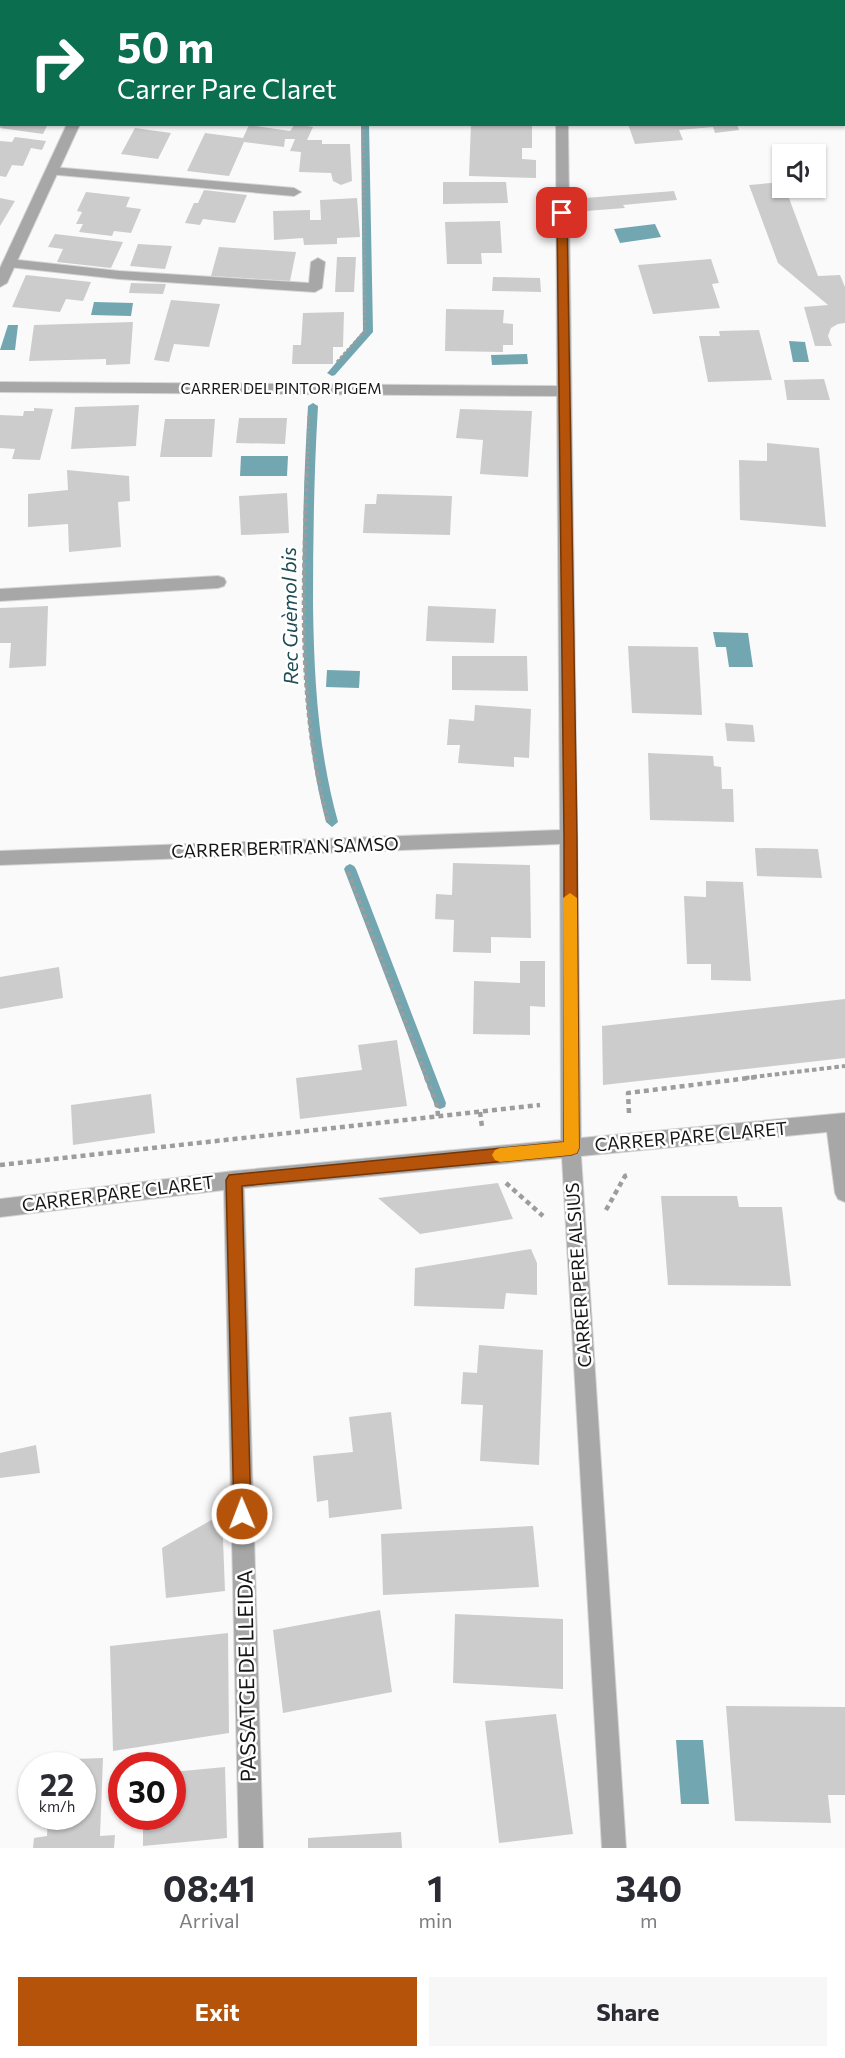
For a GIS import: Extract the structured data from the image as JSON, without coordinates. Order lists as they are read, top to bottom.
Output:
{
  "streets": {
    "street": [
      "CARRER DEL PINTOR PIGEM",
      "CARRER BERTRAN SAMSO",
      "CARRER PARE CLARET",
      "CARRER PERE ALSIUS",
      "PASSATGE DE LLEIDA"
    ]
  },
  "crossings": [
    ["CARRER DEL PINTOR PIGEM", "CARRER PERE ALSIUS"],
    ["CARRER BERTRAN SAMSO", "CARRER PERE ALSIUS"],
    ["CARRER PARE CLARET", "CARRER PERE ALSIUS"],
    ["CARRER PARE CLARET", "PASSATGE DE LLEIDA"]
  ],
  "water": ["Rec Guèmol bis"],
  "page": {
    "turn": ["50 m", "Carrer Pare Claret"],
    "speed": "22 km/h",
    "limit": "30",
    "eta": [
      "08:41",
      "Arrival",
      "1",
      "min",
      "340",
      "m"
    ],
    "buttons": ["Exit", "Share"]
  }
}
